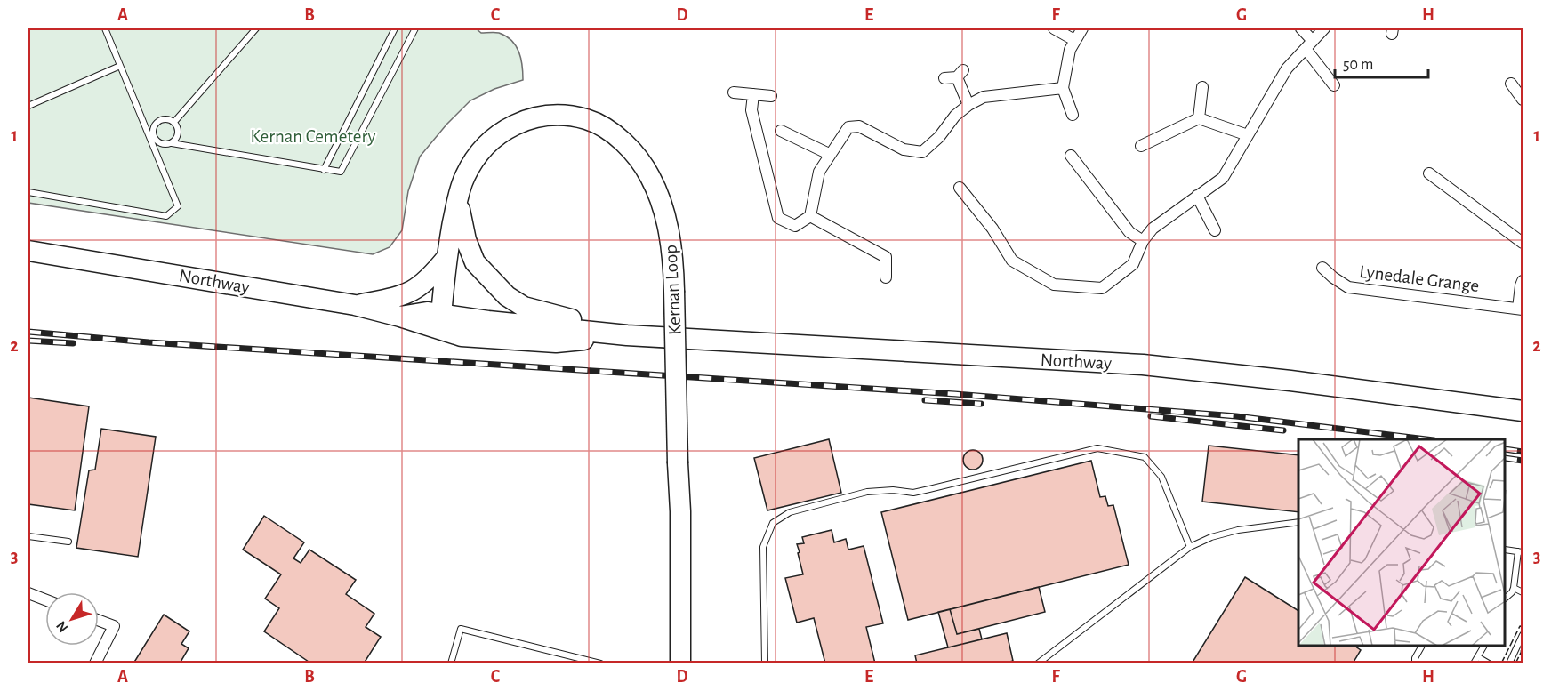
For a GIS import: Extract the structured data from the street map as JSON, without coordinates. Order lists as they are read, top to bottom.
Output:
{
  "streets": {
    "highway": ["Northway", "Kernan Loop"],
    "street": ["Lynedale Grange"]
  },
  "crossings": [
    ["Northway", "Kernan Loop"]
  ],
  "parks": ["Kernan Cemetery"],
  "scale_bar": "50 m",
  "north": "bottom left",
  "grid": {
    "columns": [
      "A",
      "B",
      "C",
      "D",
      "E",
      "F",
      "G",
      "H"
    ],
    "rows": ["1", "2", "3"]
  }
}
